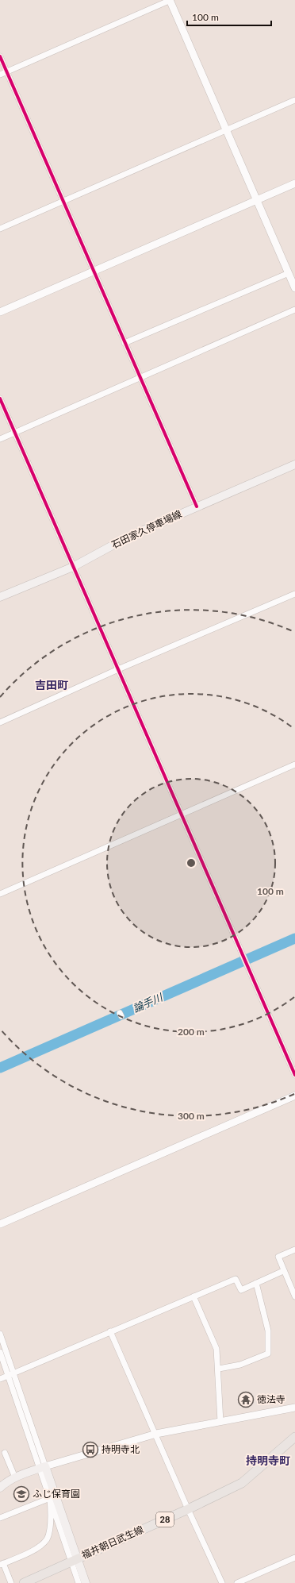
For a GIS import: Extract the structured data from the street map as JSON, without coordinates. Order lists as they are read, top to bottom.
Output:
{
  "streets": {
    "main road": ["石田家久停車場線", "28", "福井朝日武生線"]
  },
  "districts": ["吉田町", "持明寺町"],
  "water": ["論手川"],
  "places": {
    "temple": ["徳法寺"],
    "bus stop": ["持明寺北"],
    "school or university": ["ふじ保育園"]
  },
  "scale_bar": "100 m",
  "rings": ["100 m", "200 m", "300 m"]
}
